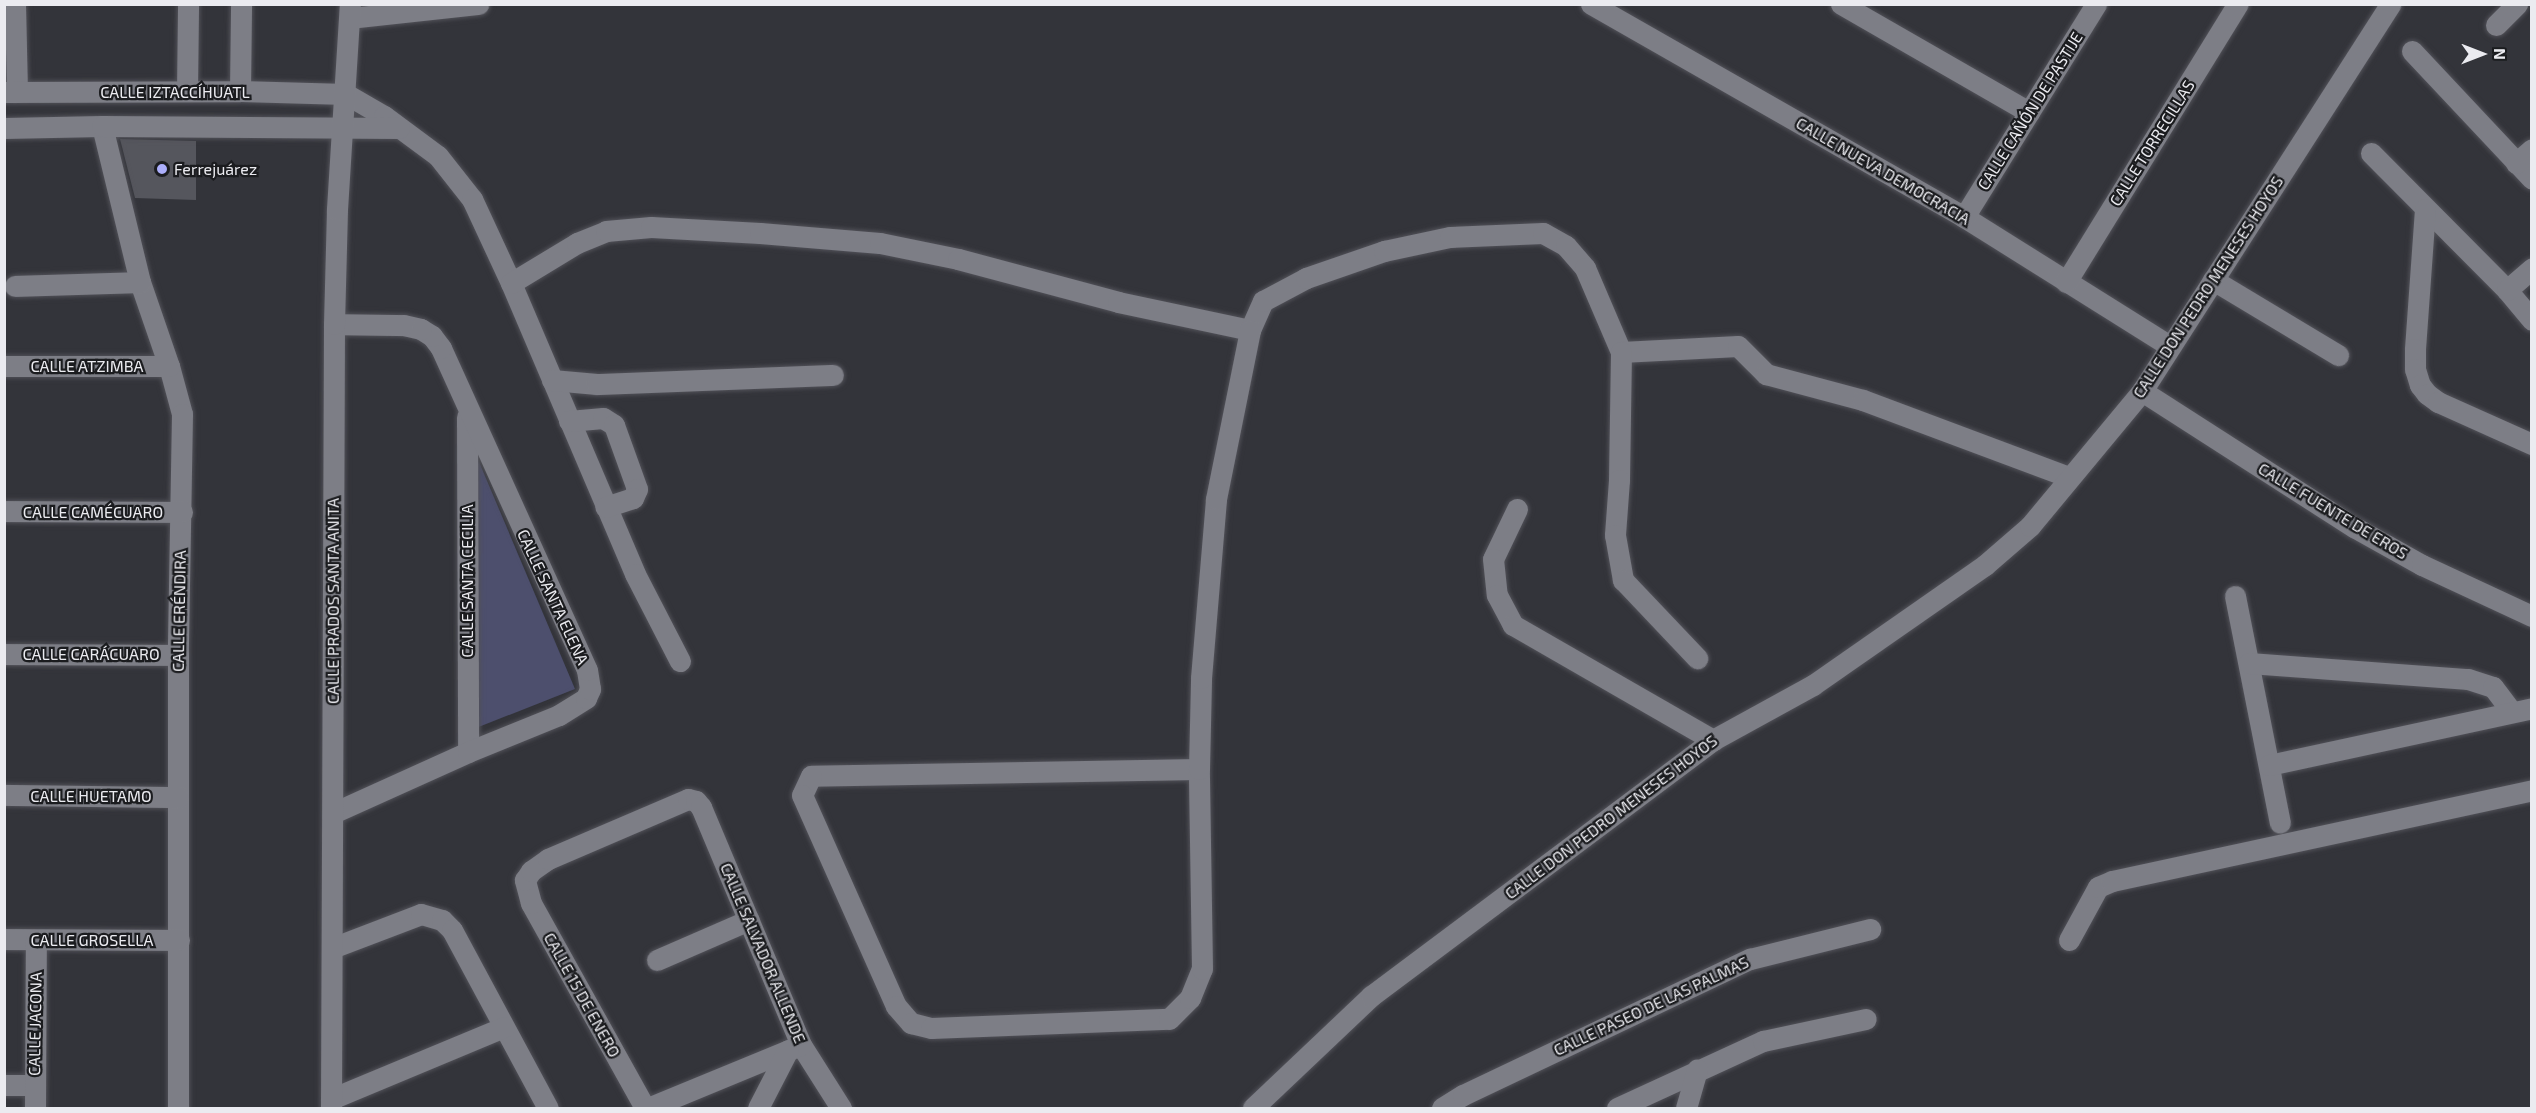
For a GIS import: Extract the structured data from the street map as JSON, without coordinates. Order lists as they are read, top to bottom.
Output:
{
  "streets": {
    "street": [
      "CALLE IZTACCÍHUATL",
      "CALLE CAÑÓN DE PASTIJE",
      "CALLE TORRECILLAS",
      "CALLE NUEVA DEMOCRACIA",
      "CALLE DON PEDRO MENESES HOYOS",
      "CALLE ATZIMBA",
      "CALLE FUENTE DE EROS",
      "CALLE CAMÉCUARO",
      "CALLE SANTA CECILIA",
      "CALLE SANTA ELENA",
      "CALLE PRADOS SANTA ANITA",
      "CALLE ERÉNDIRA",
      "CALLE CARÁCUARO",
      "CALLE HUETAMO",
      "CALLE GROSELLA",
      "CALLE SALVADOR ALLENDE",
      "CALLE 15 DE ENERO",
      "CALLE PASEO DE LAS PALMAS",
      "CALLE JACONA"
    ]
  },
  "crossings": [
    ["CALLE IZTACCÍHUATL", "CALLE PRADOS SANTA ANITA"],
    ["CALLE IZTACCÍHUATL", "CALLE ERÉNDIRA"],
    ["CALLE CAÑÓN DE PASTIJE", "CALLE NUEVA DEMOCRACIA"],
    ["CALLE TORRECILLAS", "CALLE NUEVA DEMOCRACIA"],
    ["CALLE NUEVA DEMOCRACIA", "CALLE DON PEDRO MENESES HOYOS"],
    ["CALLE DON PEDRO MENESES HOYOS", "CALLE FUENTE DE EROS"],
    ["CALLE ATZIMBA", "CALLE ERÉNDIRA"],
    ["CALLE CAMÉCUARO", "CALLE ERÉNDIRA"],
    ["CALLE SANTA CECILIA", "CALLE SANTA ELENA"],
    ["CALLE SANTA ELENA", "CALLE PRADOS SANTA ANITA"],
    ["CALLE ERÉNDIRA", "CALLE CARÁCUARO"],
    ["CALLE ERÉNDIRA", "CALLE HUETAMO"],
    ["CALLE ERÉNDIRA", "CALLE GROSELLA"],
    ["CALLE GROSELLA", "CALLE JACONA"],
    ["CALLE SALVADOR ALLENDE", "CALLE 15 DE ENERO"]
  ],
  "places": ["Ferrejuárez"],
  "north": "right"
}
